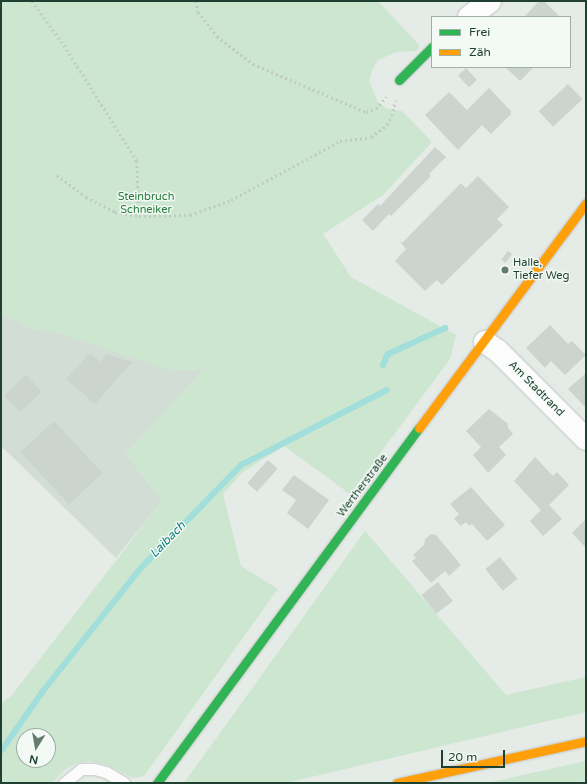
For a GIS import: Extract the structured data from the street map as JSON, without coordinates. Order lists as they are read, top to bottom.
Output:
{
  "streets": {
    "street": ["Am Stadtrand", "Wertherstraße"]
  },
  "crossings": [
    ["Am Stadtrand", "Wertherstraße"]
  ],
  "water": ["Laibach"],
  "parks": ["Steinbruch Schneiker"],
  "places": ["Halle, Tiefer Weg"],
  "legend": ["Frei", "Zäh"],
  "scale_bar": "20 m",
  "north": "bottom"
}
